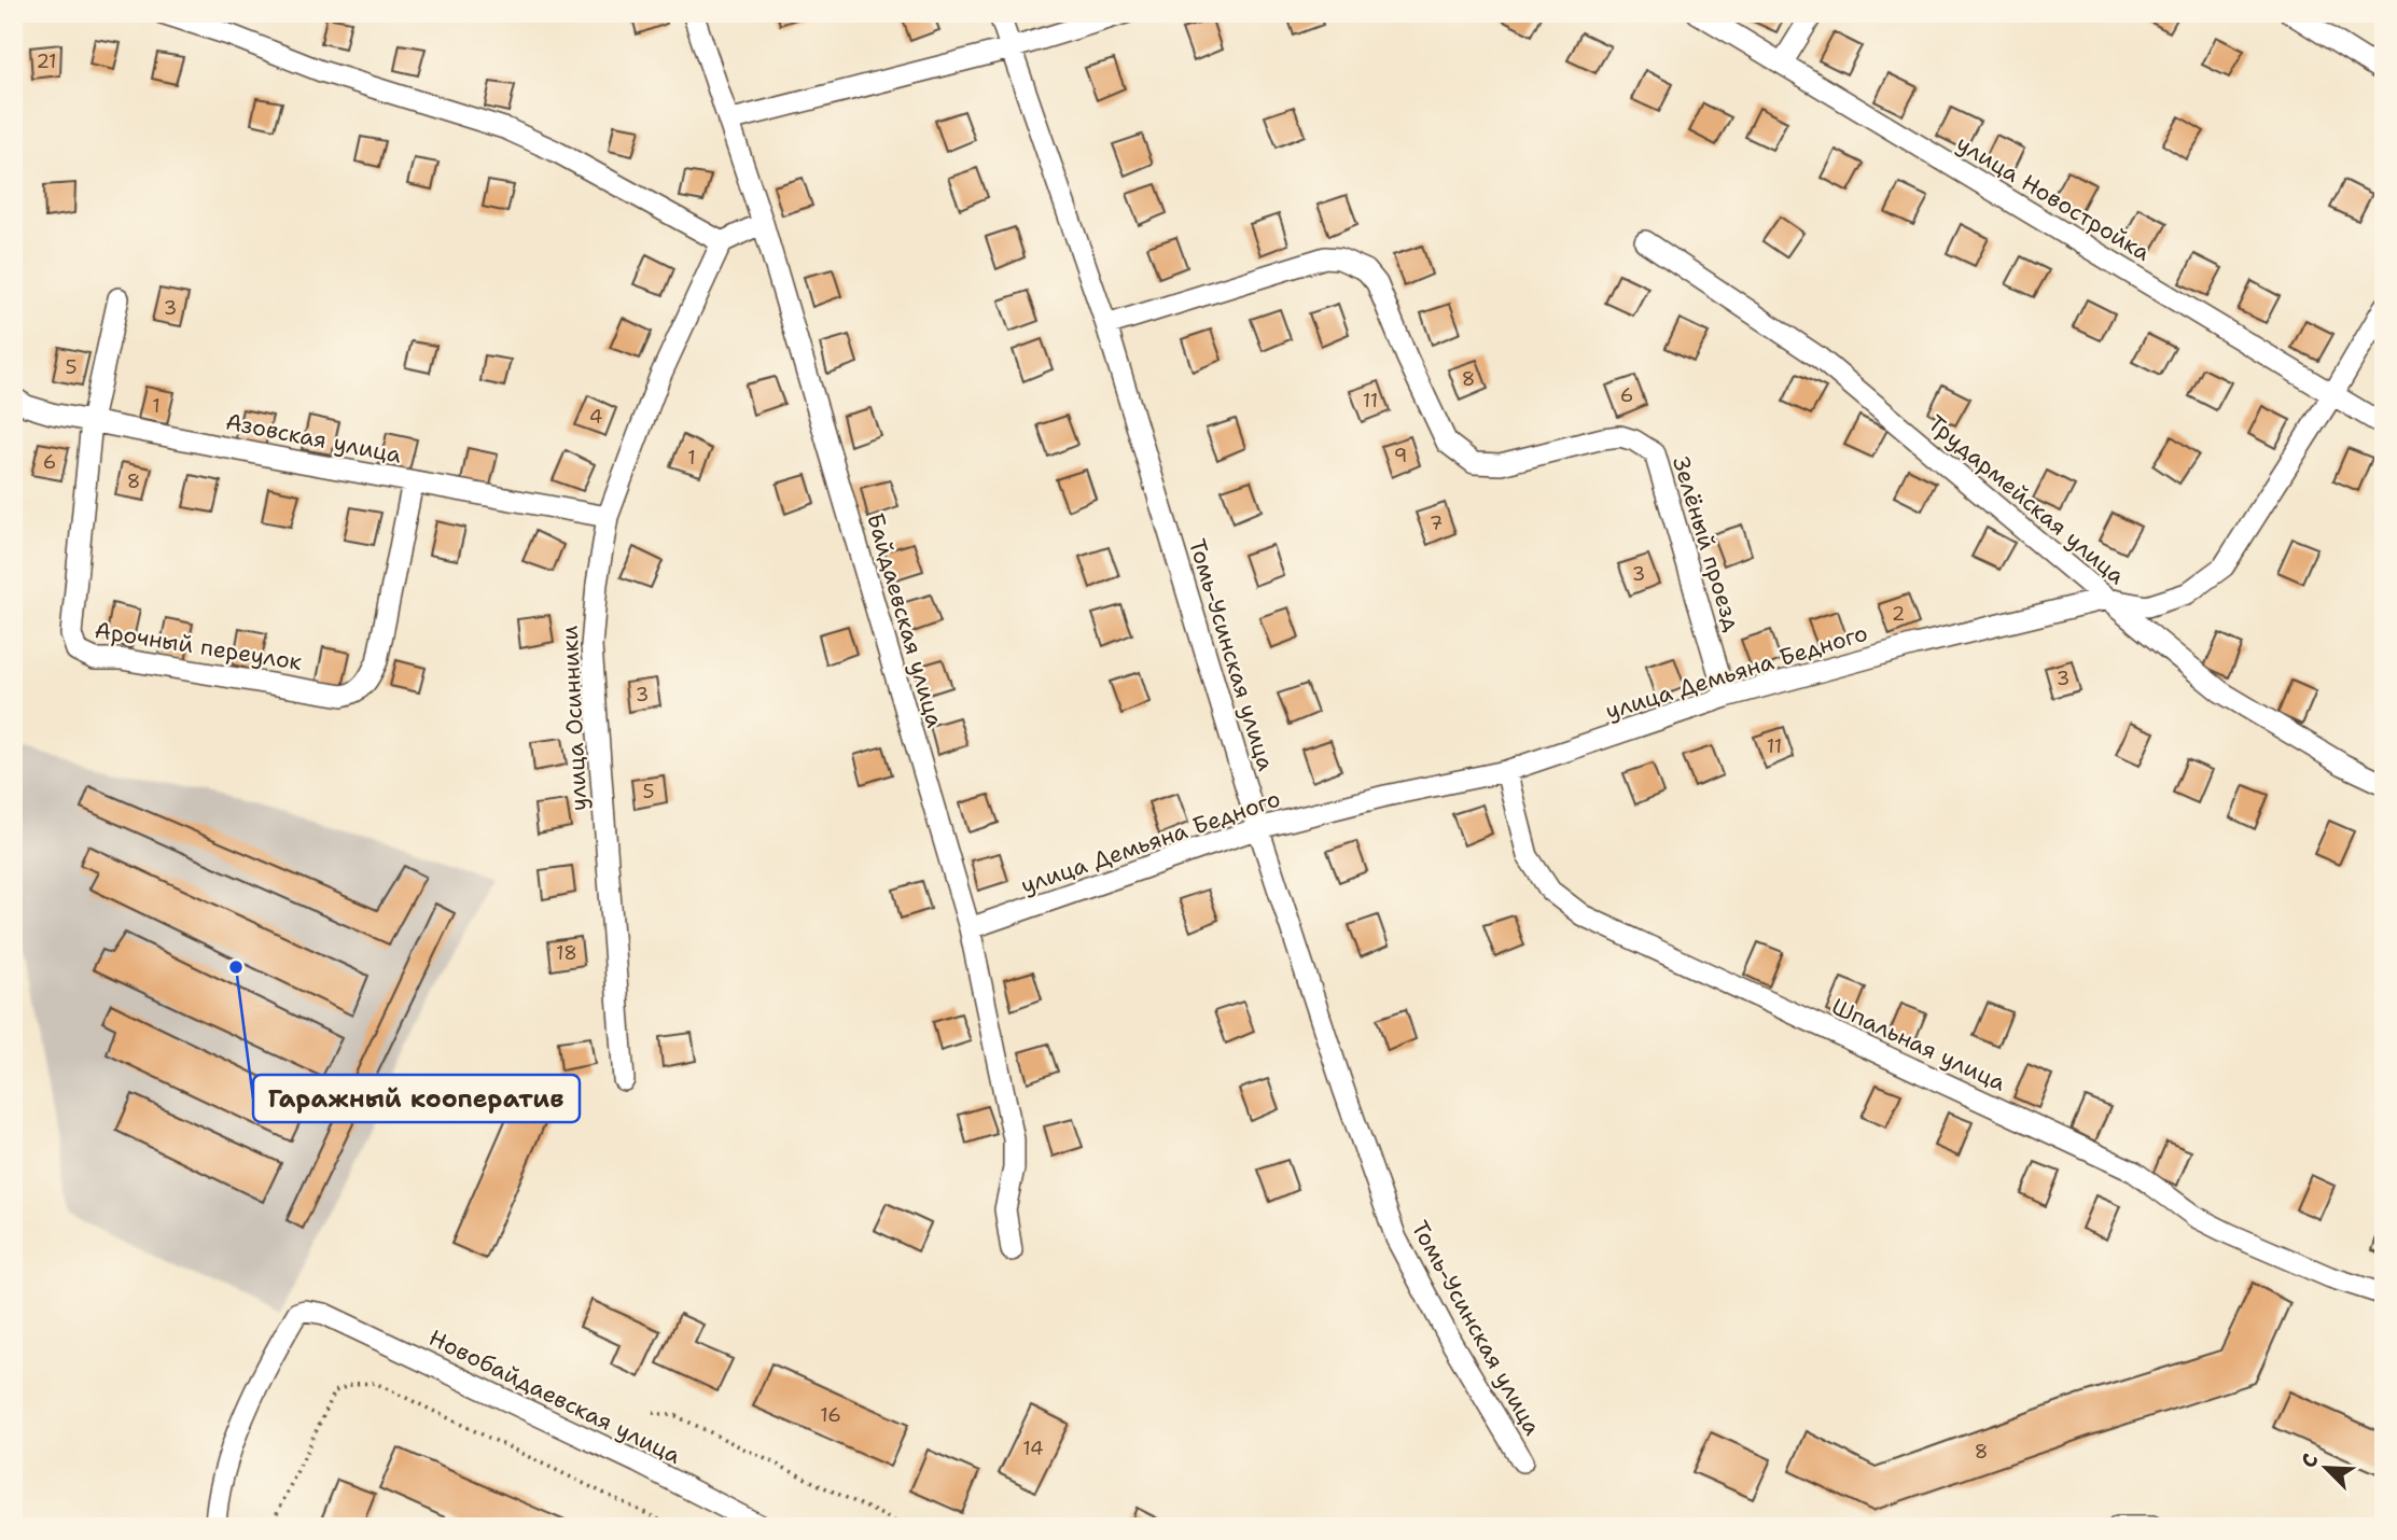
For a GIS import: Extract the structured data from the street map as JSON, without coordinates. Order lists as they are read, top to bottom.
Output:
{
  "streets": {
    "street": [
      "улица Новостройка",
      "Азовская улица",
      "Трудармейская улица",
      "Зелёный проезд",
      "Байдаевская улица",
      "Арочный переулок",
      "Томь-Усинская улица",
      "улица Демьяна Бедного",
      "улица Осинники",
      "Шпальная улица",
      "Новобайдаевская улица"
    ]
  },
  "crossings": [
    ["улица Новостройка", "улица Демьяна Бедного"],
    ["Азовская улица", "Арочный переулок"],
    ["Азовская улица", "улица Осинники"],
    ["Трудармейская улица", "улица Демьяна Бедного"],
    ["Зелёный проезд", "Томь-Усинская улица"],
    ["Зелёный проезд", "улица Демьяна Бедного"],
    ["Байдаевская улица", "улица Демьяна Бедного"],
    ["Томь-Усинская улица", "улица Демьяна Бедного"],
    ["улица Демьяна Бедного", "Шпальная улица"]
  ],
  "places": ["Гаражный кооператив"],
  "house_numbers": [
    "21",
    "3",
    "5",
    "8",
    "6",
    "11",
    "1",
    "4",
    "9",
    "1",
    "6",
    "8",
    "7",
    "3",
    "2",
    "3",
    "3",
    "11",
    "5",
    "18",
    "16",
    "14",
    "8"
  ],
  "north": "top left"
}
